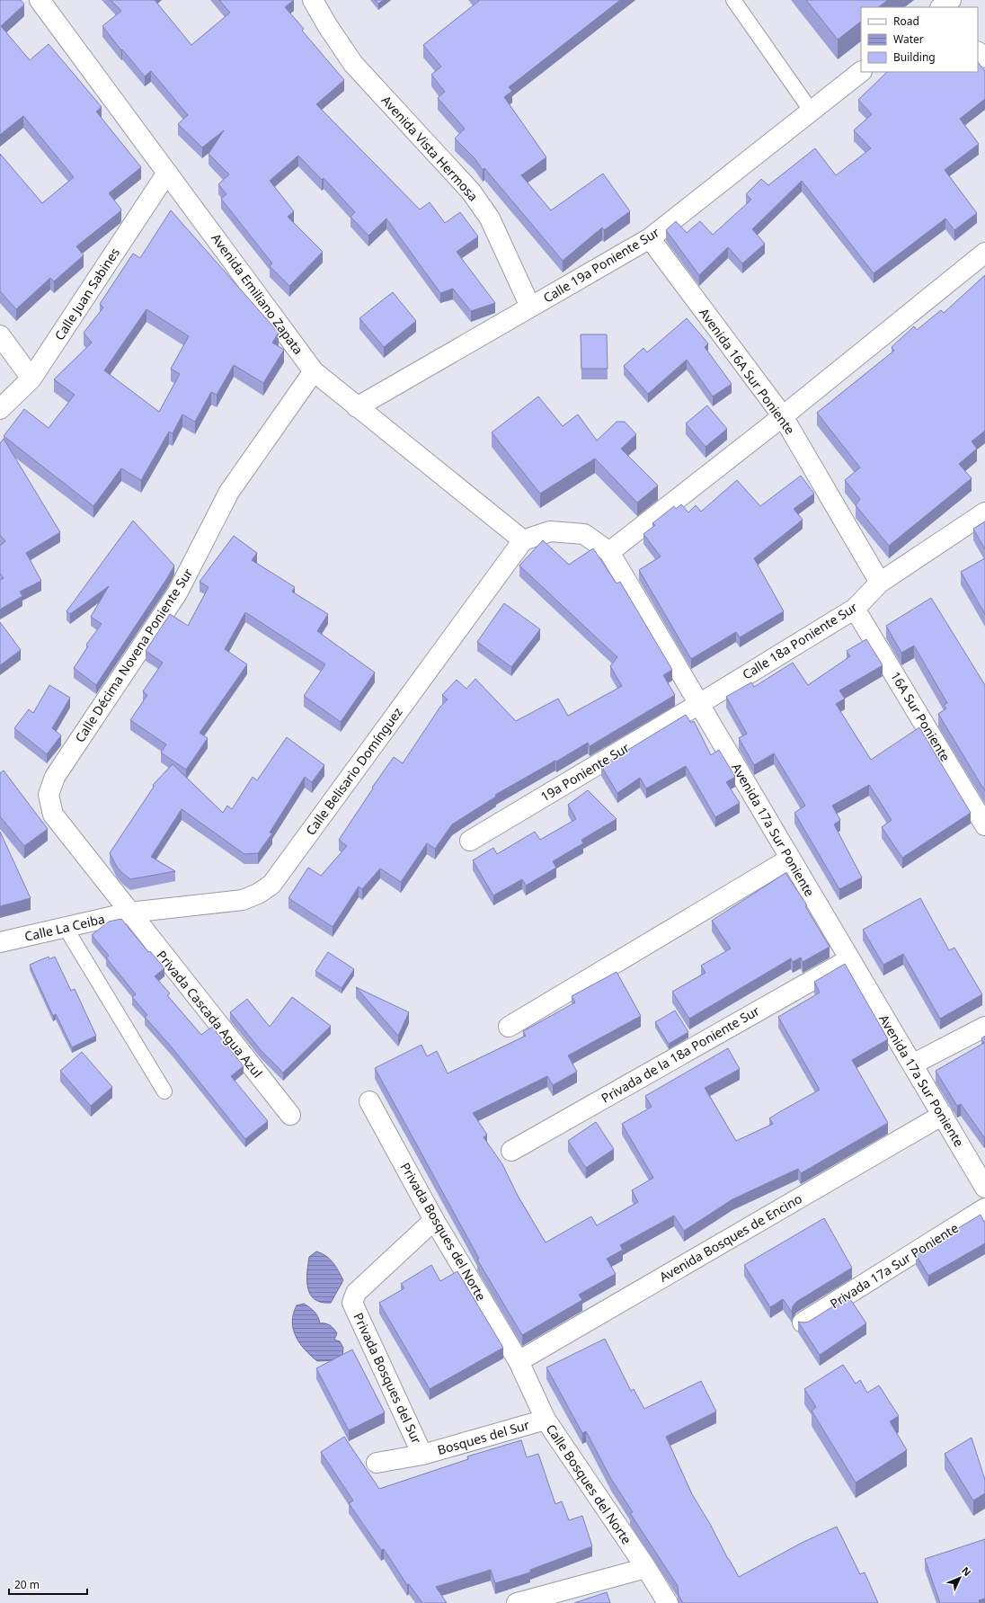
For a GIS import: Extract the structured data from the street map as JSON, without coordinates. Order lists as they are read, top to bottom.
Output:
{
  "streets": {
    "street": [
      "Avenida Vista Hermosa",
      "Calle 19a Poniente Sur",
      "Calle Juan Sabines",
      "Avenida Emiliano Zapata",
      "Avenida 16A Sur Poniente",
      "Calle 18a Poniente Sur",
      "Calle Décima Novena Poniente Sur",
      "16A Sur Poniente",
      "Calle Belisario Domínguez",
      "19a Poniente Sur",
      "Avenida 17a Sur Poniente",
      "Calle La Ceiba",
      "Privada Cascada Agua Azul",
      "Privada de la 18a Poniente Sur",
      "Privada Bosques del Norte",
      "Avenida Bosques de Encino",
      "Privada 17a Sur Poniente",
      "Privada Bosques del Sur",
      "Bosques del Sur",
      "Calle Bosques del Norte"
    ]
  },
  "crossings": [
    ["Avenida Vista Hermosa", "Calle 19a Poniente Sur"],
    ["Calle 19a Poniente Sur", "Avenida Emiliano Zapata"],
    ["Calle 19a Poniente Sur", "Avenida 16A Sur Poniente"],
    ["Calle Juan Sabines", "Avenida Emiliano Zapata"],
    ["Avenida Emiliano Zapata", "Calle Décima Novena Poniente Sur"],
    ["Avenida Emiliano Zapata", "Calle Belisario Domínguez"],
    ["Avenida Emiliano Zapata", "Avenida 17a Sur Poniente"],
    ["Avenida 16A Sur Poniente", "Calle 18a Poniente Sur"],
    ["Calle 18a Poniente Sur", "16A Sur Poniente"],
    ["Calle 18a Poniente Sur", "19a Poniente Sur"],
    ["Calle 18a Poniente Sur", "Avenida 17a Sur Poniente"],
    ["Calle Décima Novena Poniente Sur", "Privada Cascada Agua Azul"],
    ["Calle Belisario Domínguez", "Avenida 17a Sur Poniente"],
    ["Calle Belisario Domínguez", "Calle La Ceiba"],
    ["Calle Belisario Domínguez", "Privada Cascada Agua Azul"],
    ["19a Poniente Sur", "Avenida 17a Sur Poniente"],
    ["Avenida 17a Sur Poniente", "Privada de la 18a Poniente Sur"],
    ["Avenida 17a Sur Poniente", "Avenida Bosques de Encino"],
    ["Calle La Ceiba", "Privada Cascada Agua Azul"],
    ["Privada Bosques del Norte", "Avenida Bosques de Encino"],
    ["Privada Bosques del Norte", "Privada Bosques del Sur"],
    ["Privada Bosques del Norte", "Calle Bosques del Norte"],
    ["Avenida Bosques de Encino", "Calle Bosques del Norte"],
    ["Privada Bosques del Sur", "Bosques del Sur"],
    ["Bosques del Sur", "Calle Bosques del Norte"]
  ],
  "legend": ["Road", "Water", "Building"],
  "scale_bar": "20 m",
  "north": "top right"
}
